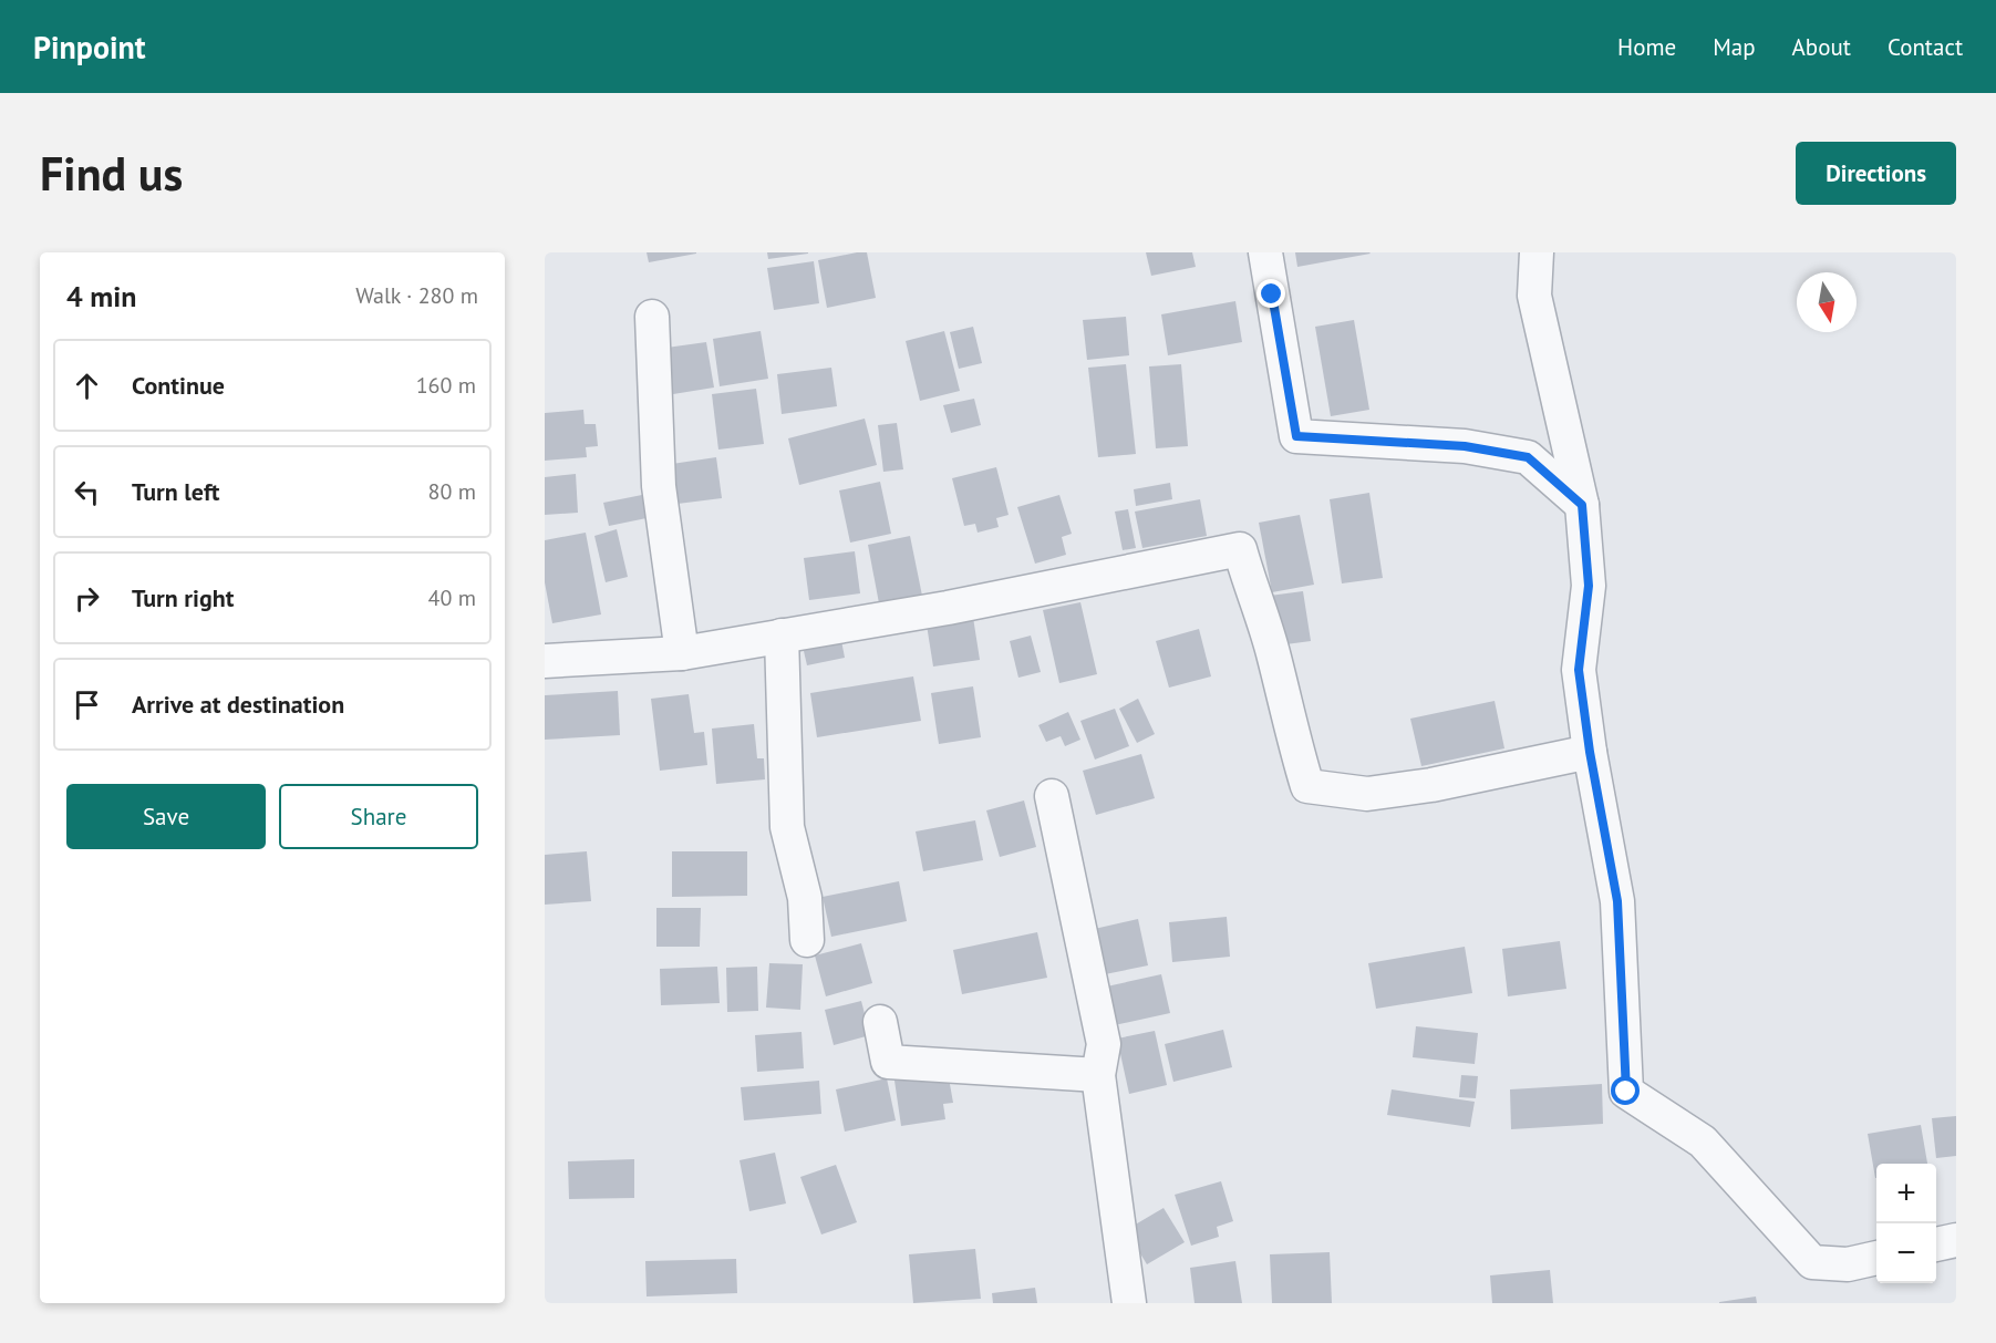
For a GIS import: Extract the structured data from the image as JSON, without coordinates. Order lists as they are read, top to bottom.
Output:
{
  "north": "bottom",
  "page": {
    "header": "Pinpoint",
    "nav": [
      "Home",
      "Map",
      "About",
      "Contact"
    ],
    "buttons": [
      "Directions",
      ["Save", "Share"]
    ],
    "title": "Find us",
    "heading": ["4 min", "Walk · 280 m"],
    "list": [
      ["Continue", "160 m"],
      ["Turn left", "80 m"],
      ["Turn right", "40 m"],
      "Arrive at destination"
    ],
    "map_buttons": ["+", "−"]
  }
}
